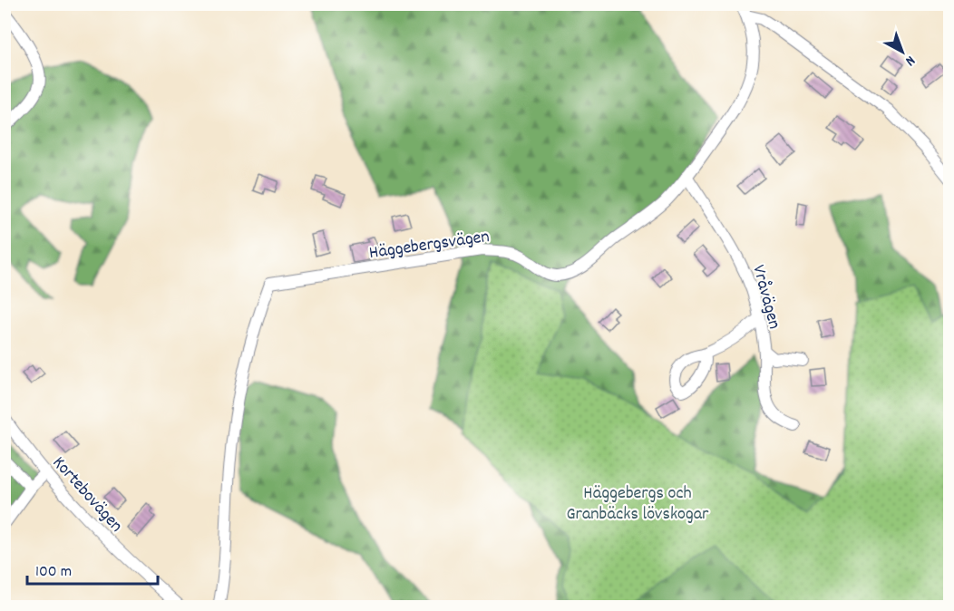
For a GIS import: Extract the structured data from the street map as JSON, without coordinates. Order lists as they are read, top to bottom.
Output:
{
  "streets": {
    "street": ["Häggebergsvägen", "Vråvägen", "Kortebovägen"]
  },
  "crossings": [
    ["Häggebergsvägen", "Vråvägen"]
  ],
  "parks": ["Häggebergs och Granbäcks lövskogar"],
  "scale_bar": "100 m",
  "north": "bottom right"
}
